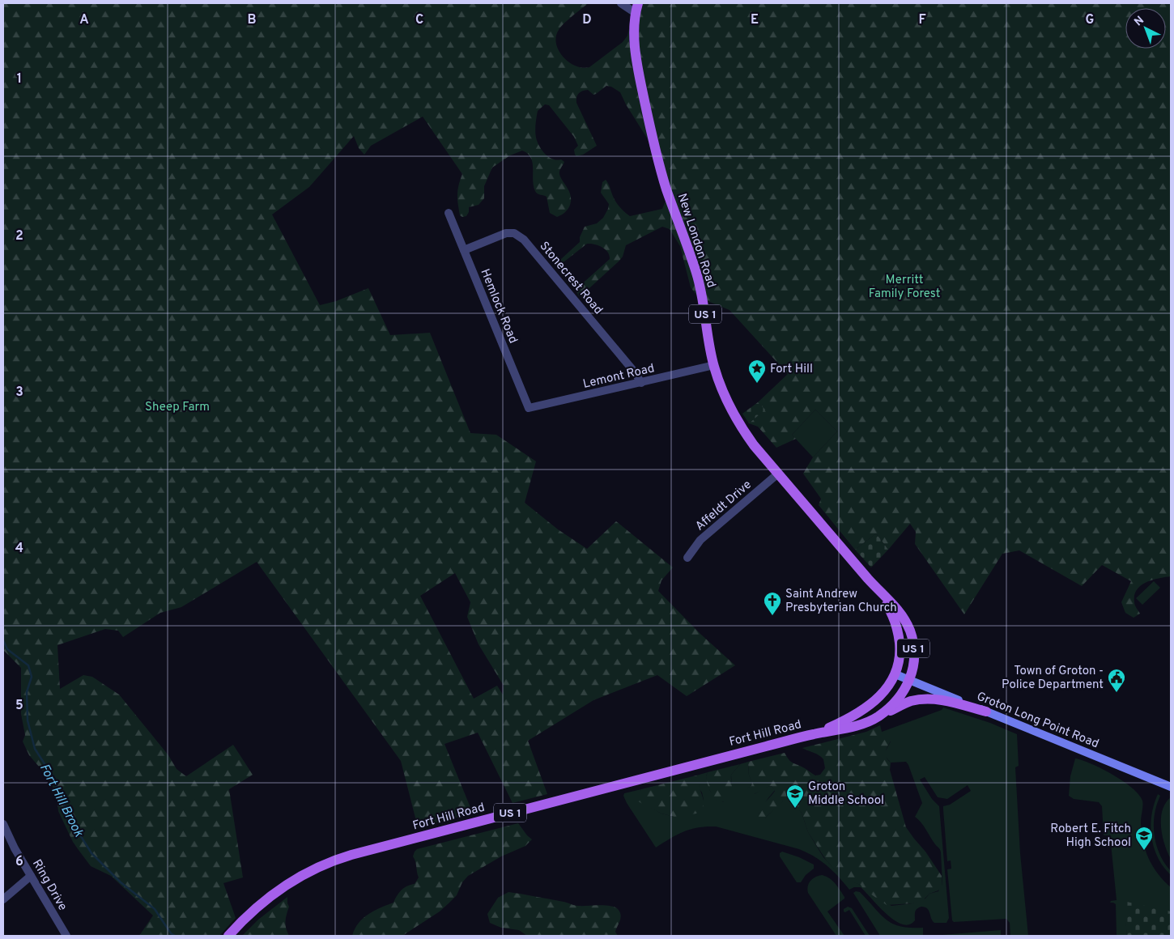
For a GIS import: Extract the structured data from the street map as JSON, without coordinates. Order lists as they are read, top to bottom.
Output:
{
  "streets": {
    "main road": [
      "New London Road",
      "US 1",
      "Groton Long Point Road",
      "Fort Hill Road"
    ],
    "street": [
      "Stonecrest Road",
      "Hemlock Road",
      "Lemont Road",
      "Affeldt Drive",
      "Ring Drive"
    ]
  },
  "crossings": [
    ["New London Road", "Lemont Road"],
    ["New London Road", "Affeldt Drive"],
    ["New London Road", "Fort Hill Road"],
    ["Stonecrest Road", "Hemlock Road"],
    ["Stonecrest Road", "Lemont Road"],
    ["Hemlock Road", "Lemont Road"],
    ["Groton Long Point Road", "Fort Hill Road"]
  ],
  "water": ["Fort Hill Brook"],
  "parks": ["Merritt Family Forest", "Sheep Farm"],
  "places": {
    "place": ["Fort Hill"],
    "church": ["Saint Andrew Presbyterian Church"],
    "public building": ["Town of Groton - Police Department"],
    "school or university": ["Groton Middle School", "Robert E. Fitch High School"]
  },
  "north": "top left",
  "grid": {
    "columns": [
      "A",
      "B",
      "C",
      "D",
      "E",
      "F",
      "G"
    ],
    "rows": [
      "1",
      "2",
      "3",
      "4",
      "5",
      "6"
    ]
  }
}
